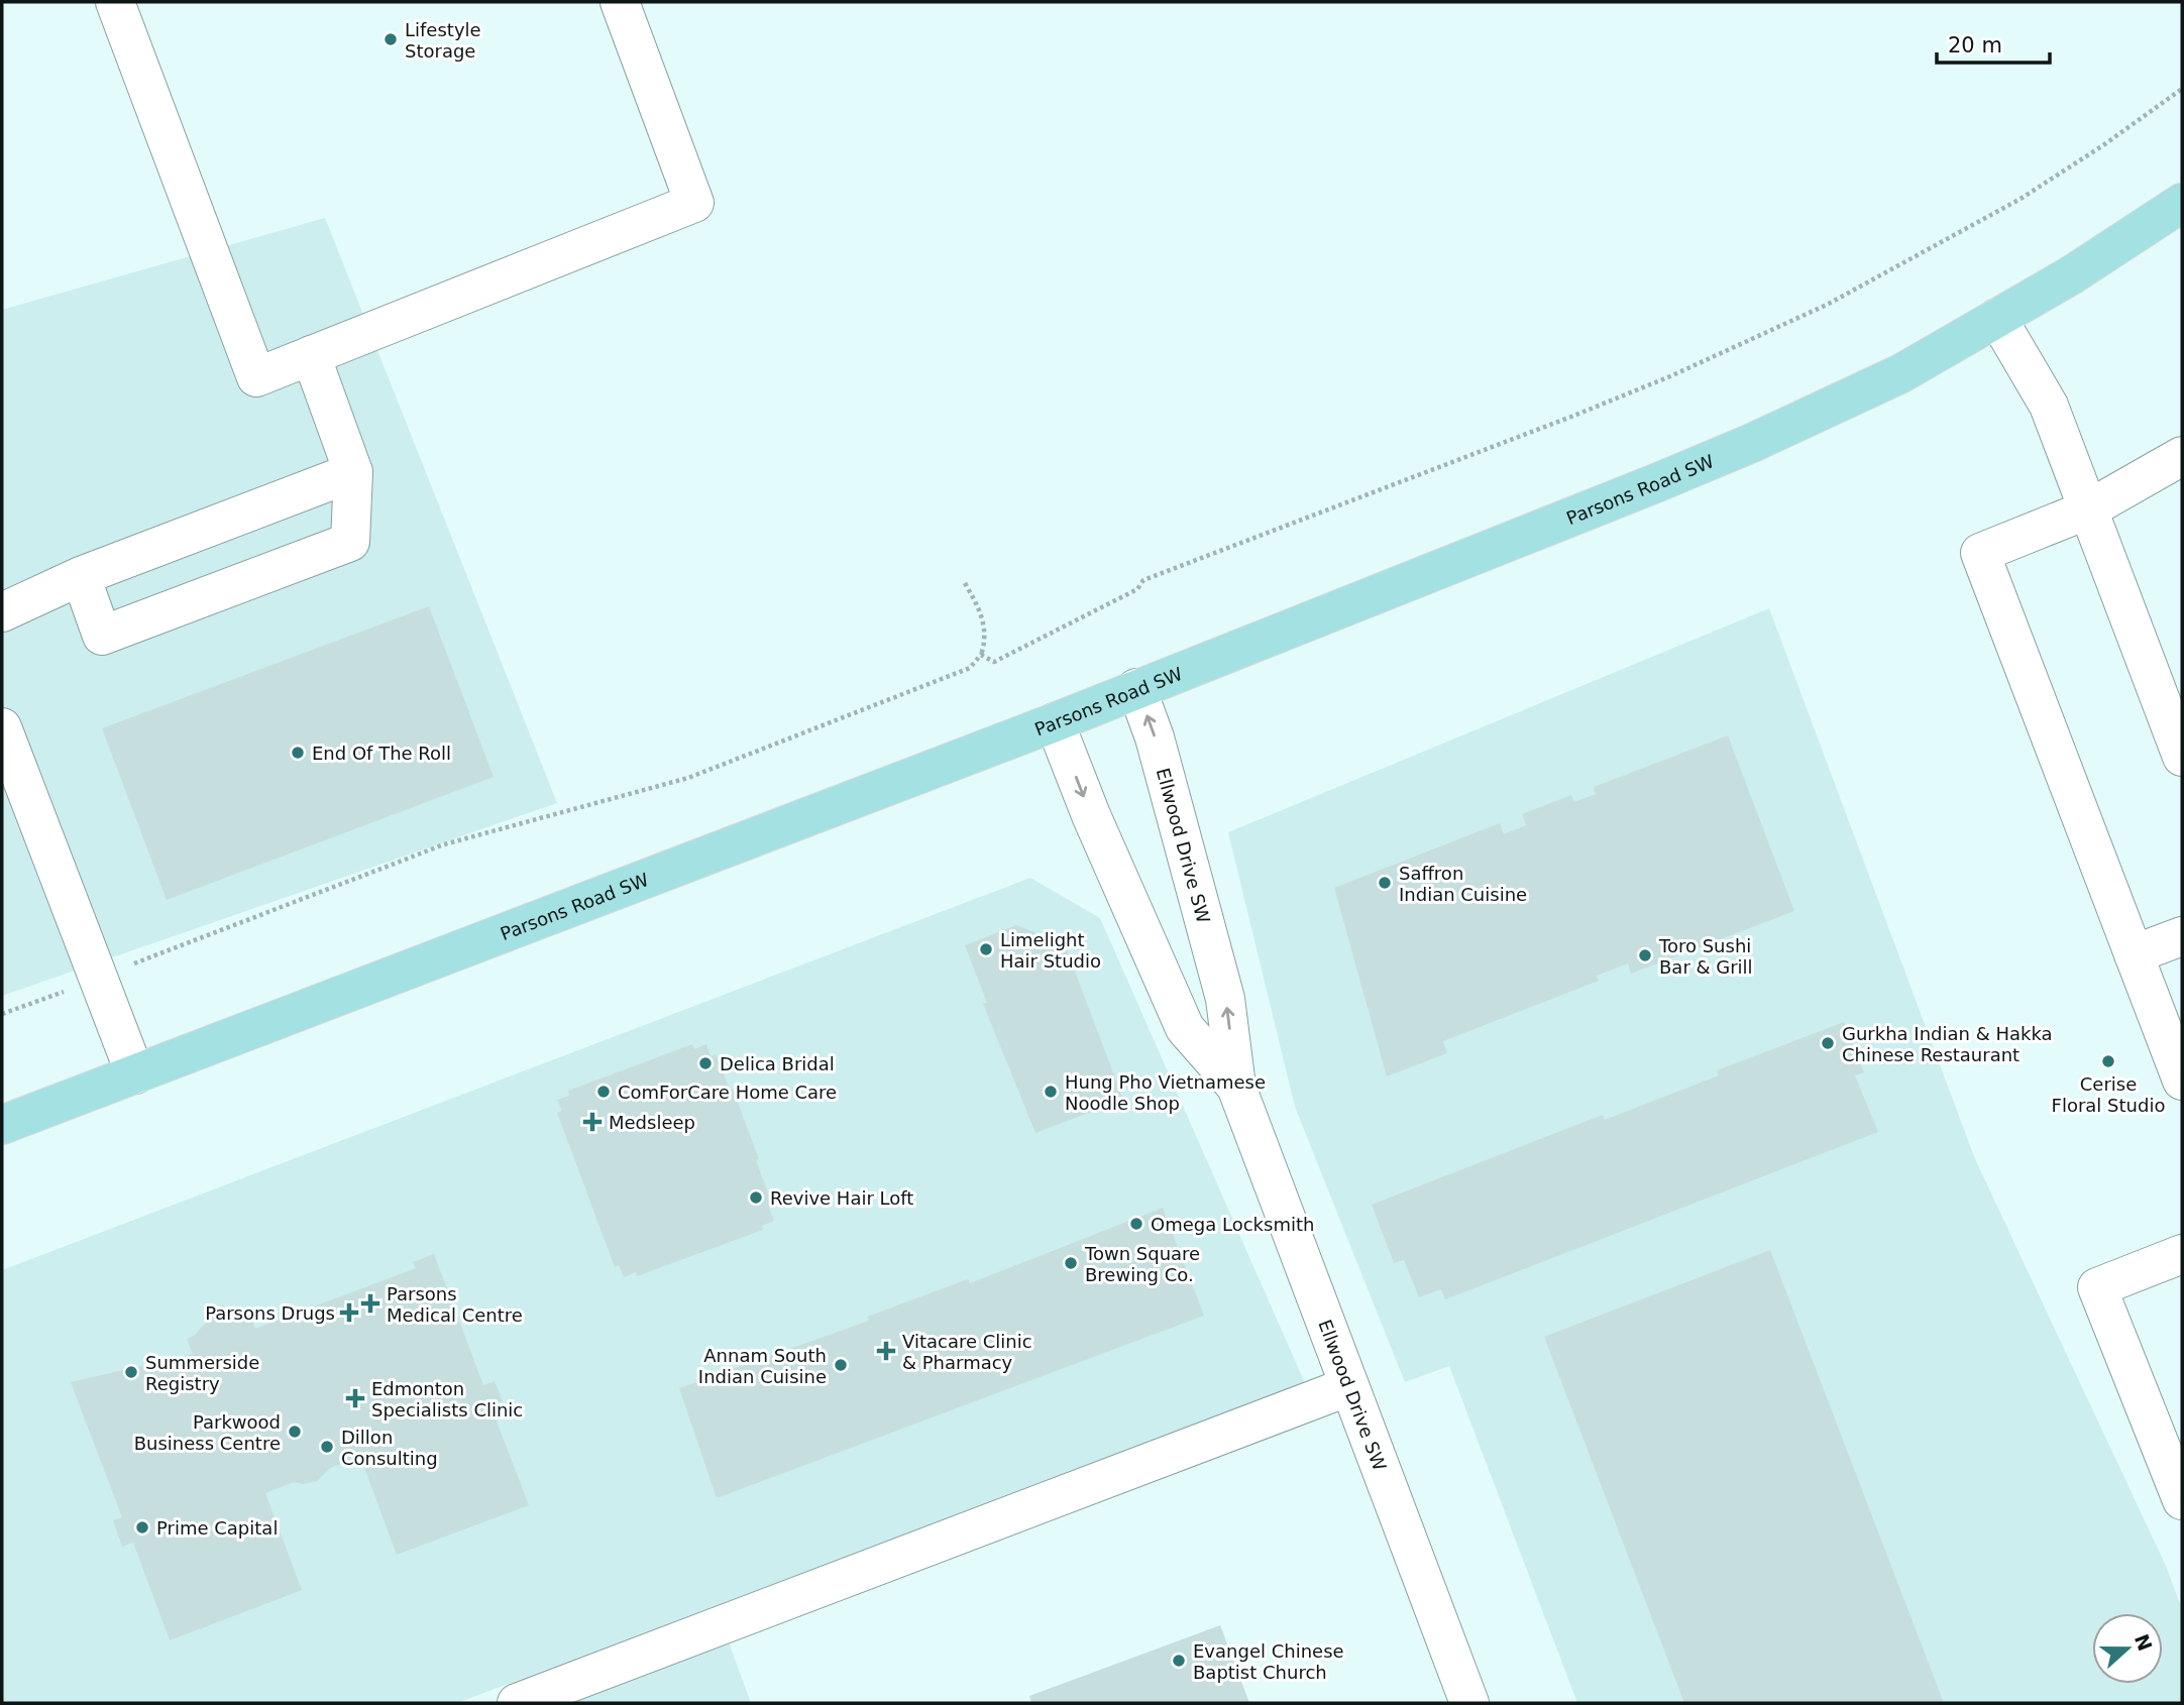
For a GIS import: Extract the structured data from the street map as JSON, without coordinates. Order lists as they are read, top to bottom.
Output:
{
  "streets": {
    "main road": ["Parsons Road SW"],
    "street": ["Ellwood Drive SW"]
  },
  "crossings": [
    ["Parsons Road SW", "Ellwood Drive SW"]
  ],
  "places": {
    "other": [
      "Lifestyle Storage",
      "End Of The Roll",
      "Saffron Indian Cuisine",
      "Limelight Hair Studio",
      "Toro Sushi Bar & Grill",
      "Gurkha Indian & Hakka Chinese Restaurant",
      "Cerise Floral Studio",
      "Delica Bridal",
      "ComForCare Home Care",
      "Hung Pho Vietnamese Noodle Shop",
      "Revive Hair Loft",
      "Omega Locksmith",
      "Town Square Brewing Co.",
      "Annam South Indian Cuisine",
      "Summerside Registry",
      "Parkwood Business Centre",
      "Dillon Consulting",
      "Prime Capital",
      "Evangel Chinese Baptist Church"
    ],
    "health": [
      "Medsleep",
      "Parsons Medical Centre",
      "Parsons Drugs",
      "Vitacare Clinic & Pharmacy",
      "Edmonton Specialists Clinic"
    ]
  },
  "scale_bar": "20 m",
  "north": "right"
}
